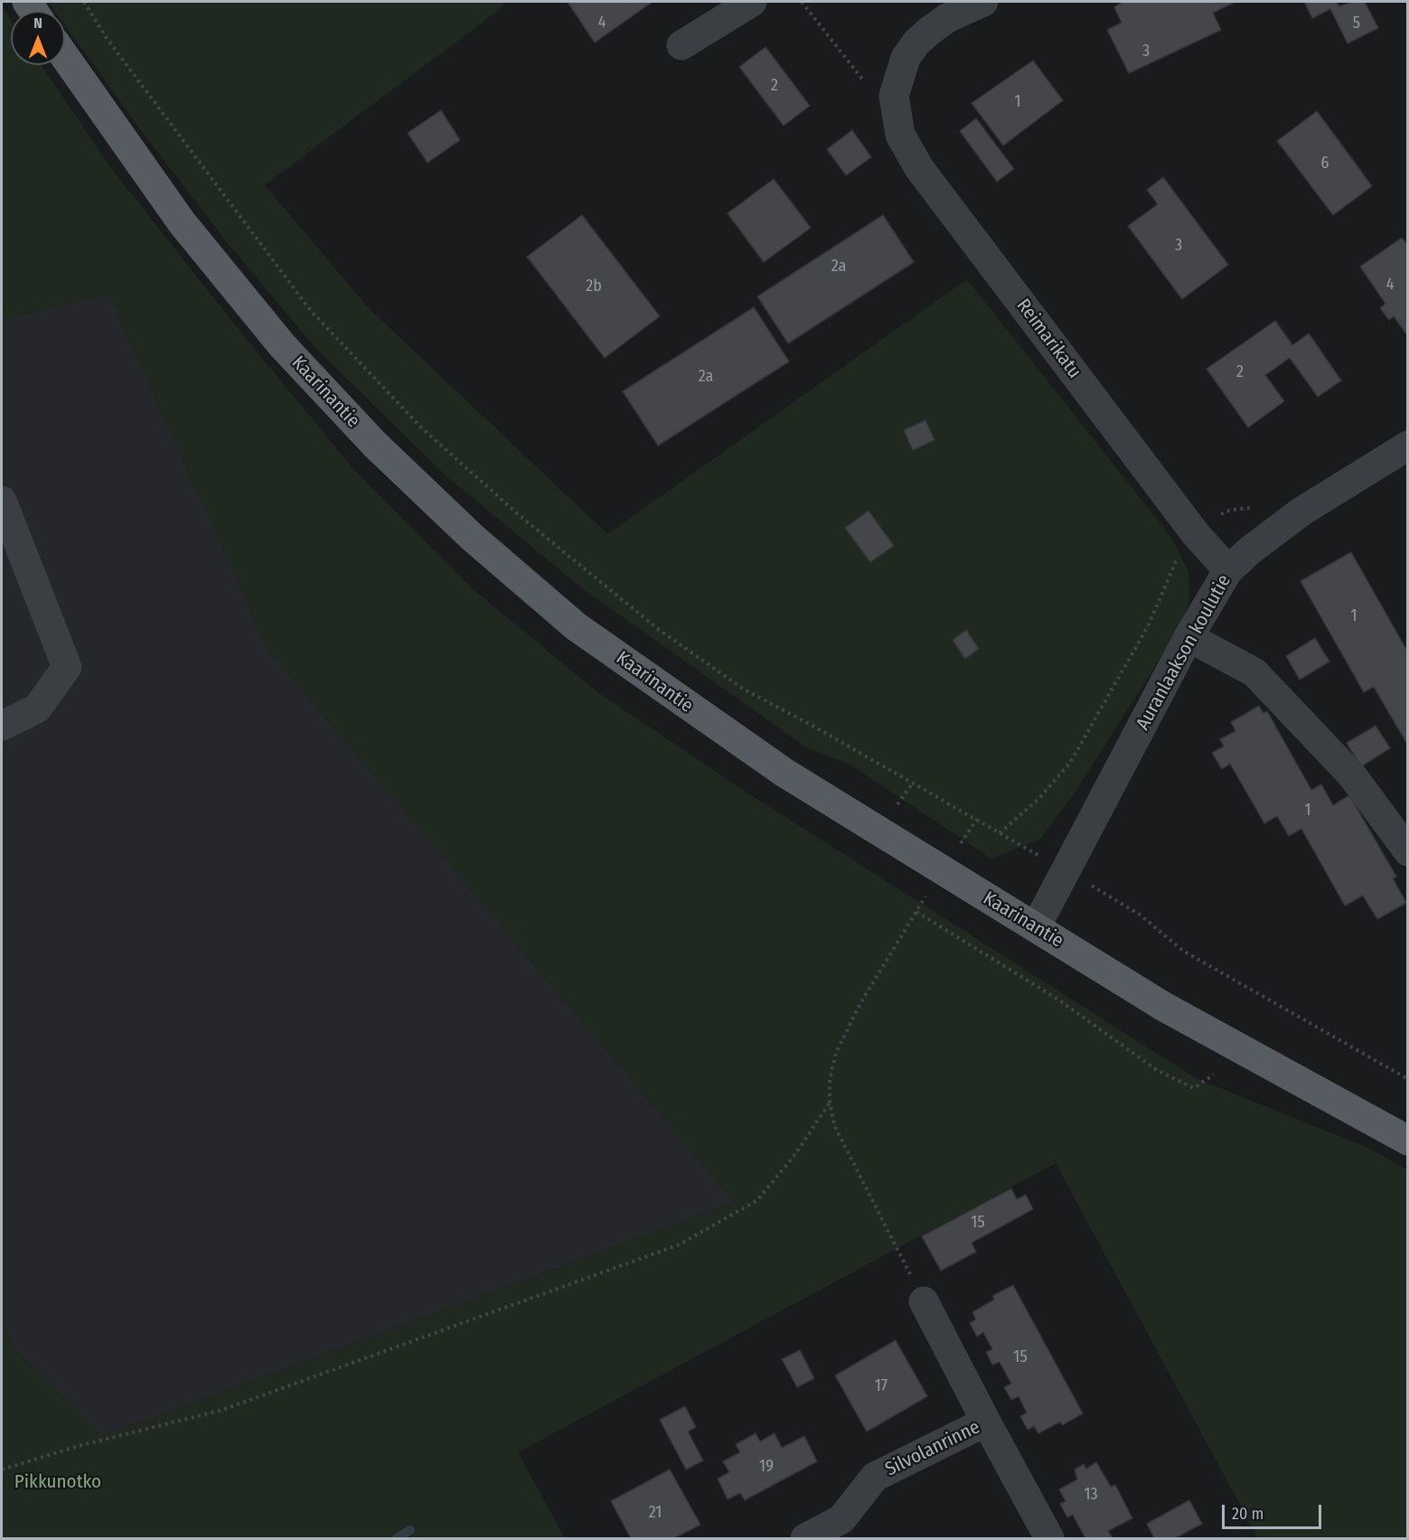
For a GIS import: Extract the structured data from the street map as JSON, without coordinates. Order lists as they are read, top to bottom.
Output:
{
  "streets": {
    "main road": ["Kaarinantie"],
    "street": ["Reimarikatu", "Auranlaakson koulutie", "Silvolanrinne"]
  },
  "crossings": [
    ["Reimarikatu", "Auranlaakson koulutie"],
    ["Kaarinantie", "Auranlaakson koulutie"]
  ],
  "parks": ["Pikkunotko"],
  "house_numbers": [
    "4",
    "5",
    "3",
    "2",
    "1",
    "6",
    "3",
    "2a",
    "4",
    "2b",
    "2",
    "2a",
    "1",
    "1",
    "15",
    "15",
    "17",
    "19",
    "13",
    "21"
  ],
  "scale_bar": "20 m",
  "north": "top"
}
